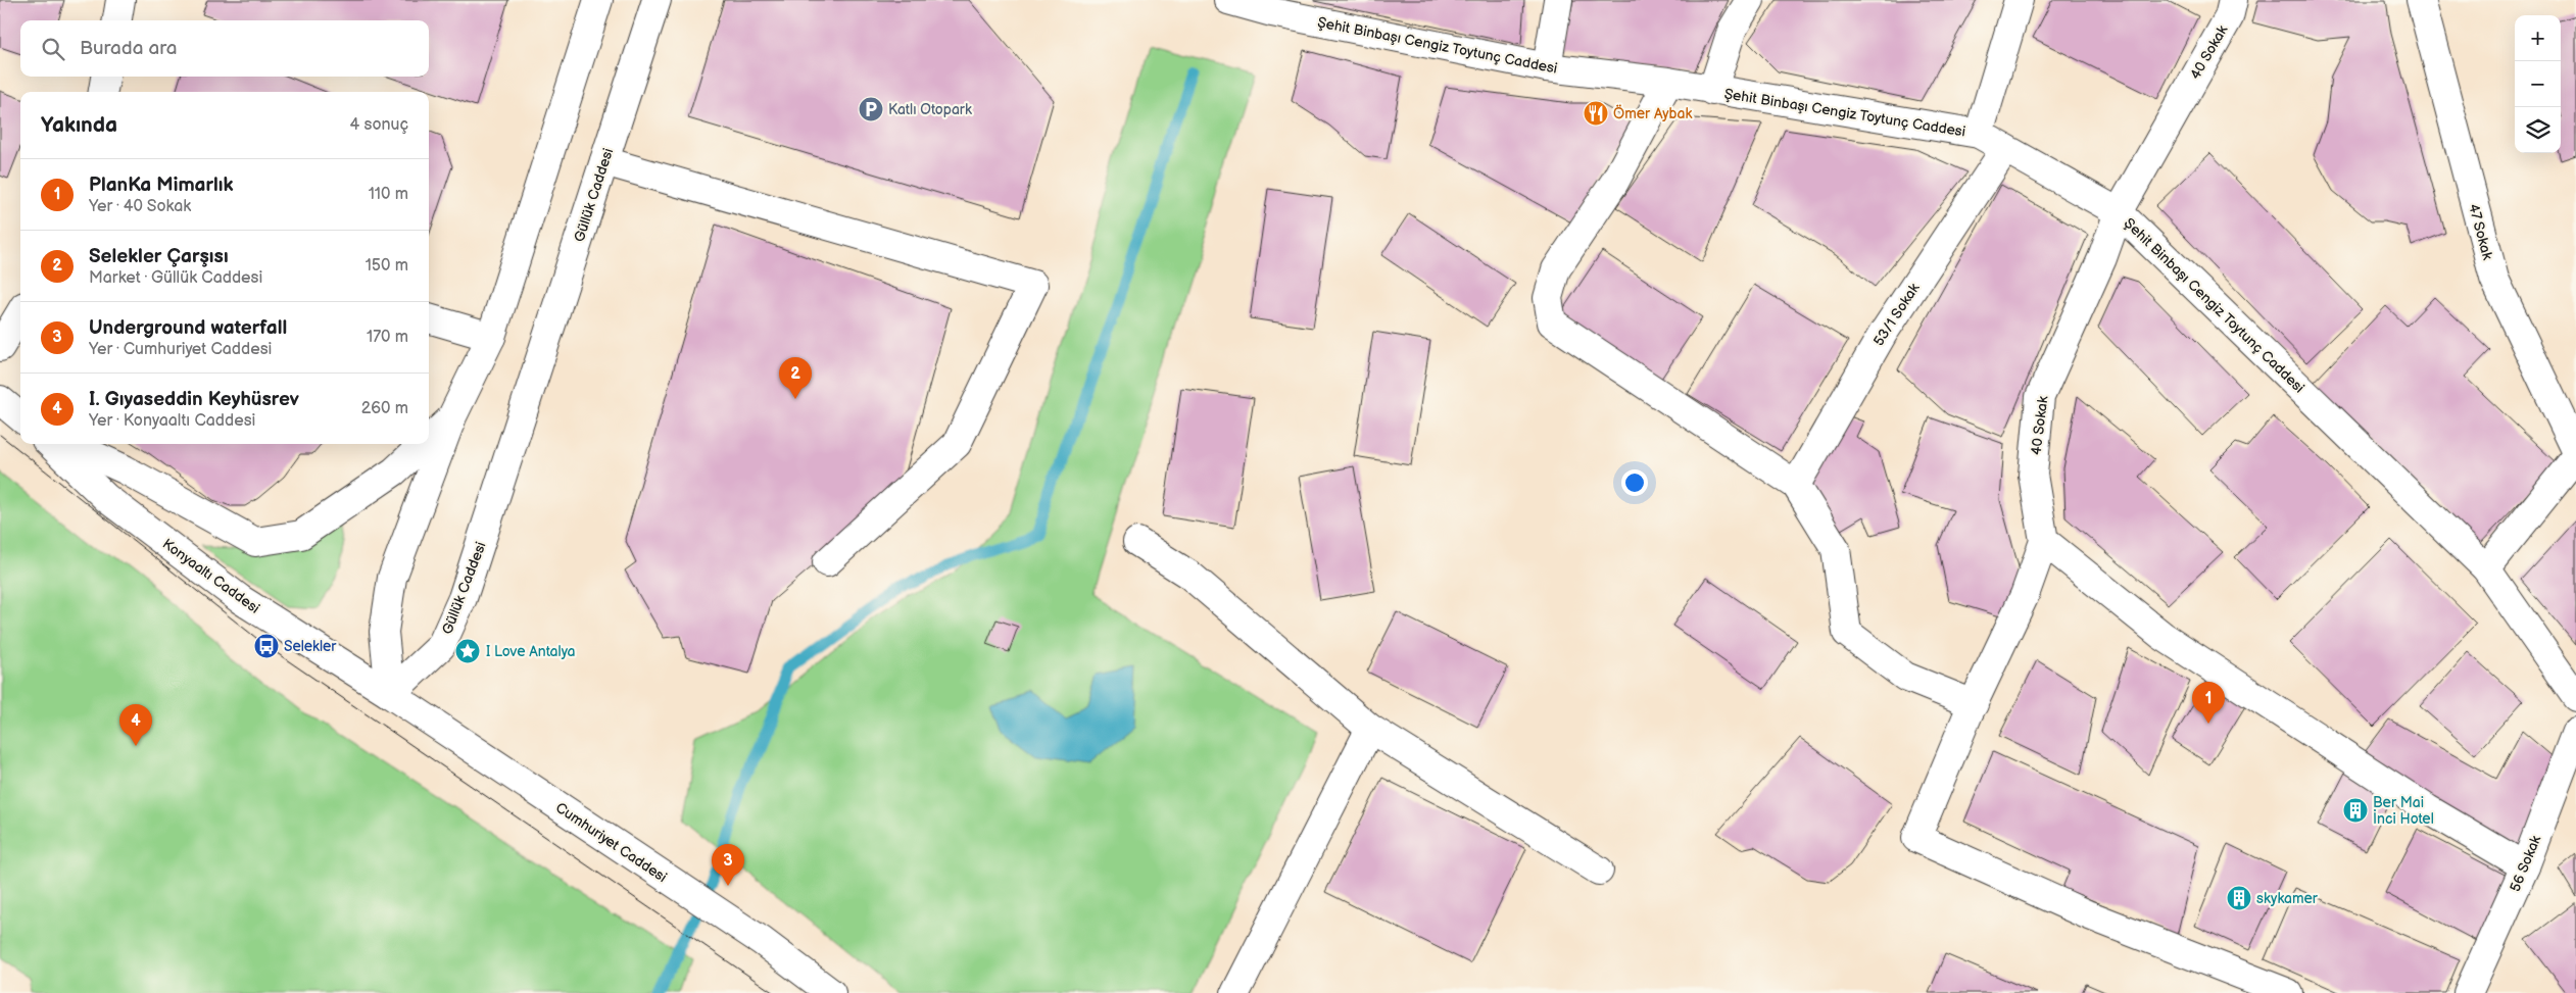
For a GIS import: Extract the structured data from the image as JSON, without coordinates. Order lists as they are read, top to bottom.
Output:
{
  "streets": {
    "street": [
      "Şehit Binbaşı Cengiz Toytunç Caddesi",
      "40 Sokak",
      "Güllük Caddesi",
      "47 Sokak",
      "53/1 Sokak",
      "Konyaaltı Caddesi",
      "Cumhuriyet Caddesi",
      "56 Sokak"
    ]
  },
  "crossings": [
    ["Şehit Binbaşı Cengiz Toytunç Caddesi", "40 Sokak"],
    ["Şehit Binbaşı Cengiz Toytunç Caddesi", "53/1 Sokak"],
    ["Güllük Caddesi", "Konyaaltı Caddesi"],
    ["Güllük Caddesi", "Cumhuriyet Caddesi"],
    ["Konyaaltı Caddesi", "Cumhuriyet Caddesi"]
  ],
  "places": {
    "parking": ["Katlı Otopark"],
    "restaurant": ["Ömer Aybak"],
    "bus stop": ["Selekler"],
    "place": ["I Love Antalya"],
    "building": ["Ber Mai İnci Hotel", "skykamer"]
  },
  "page": {
    "map_buttons": ["+", "−"],
    "search": "Burada ara",
    "heading": ["Yakında", "4 sonuç"],
    "list": [
      {
        "mark": "1",
        "name": "PlanKa Mimarlık",
        "note": "Yer · 40 Sokak",
        "value": "110 m"
      },
      {
        "mark": "2",
        "name": "Selekler Çarşısı",
        "note": "Market · Güllük Caddesi",
        "value": "150 m"
      },
      {
        "mark": "3",
        "name": "Underground waterfall",
        "note": "Yer · Cumhuriyet Caddesi",
        "value": "170 m"
      },
      {
        "mark": "4",
        "name": "I. Gıyaseddin Keyhüsrev",
        "note": "Yer · Konyaaltı Caddesi",
        "value": "260 m"
      }
    ],
    "pins": [
      "2",
      "1",
      "4",
      "3"
    ]
  }
}
